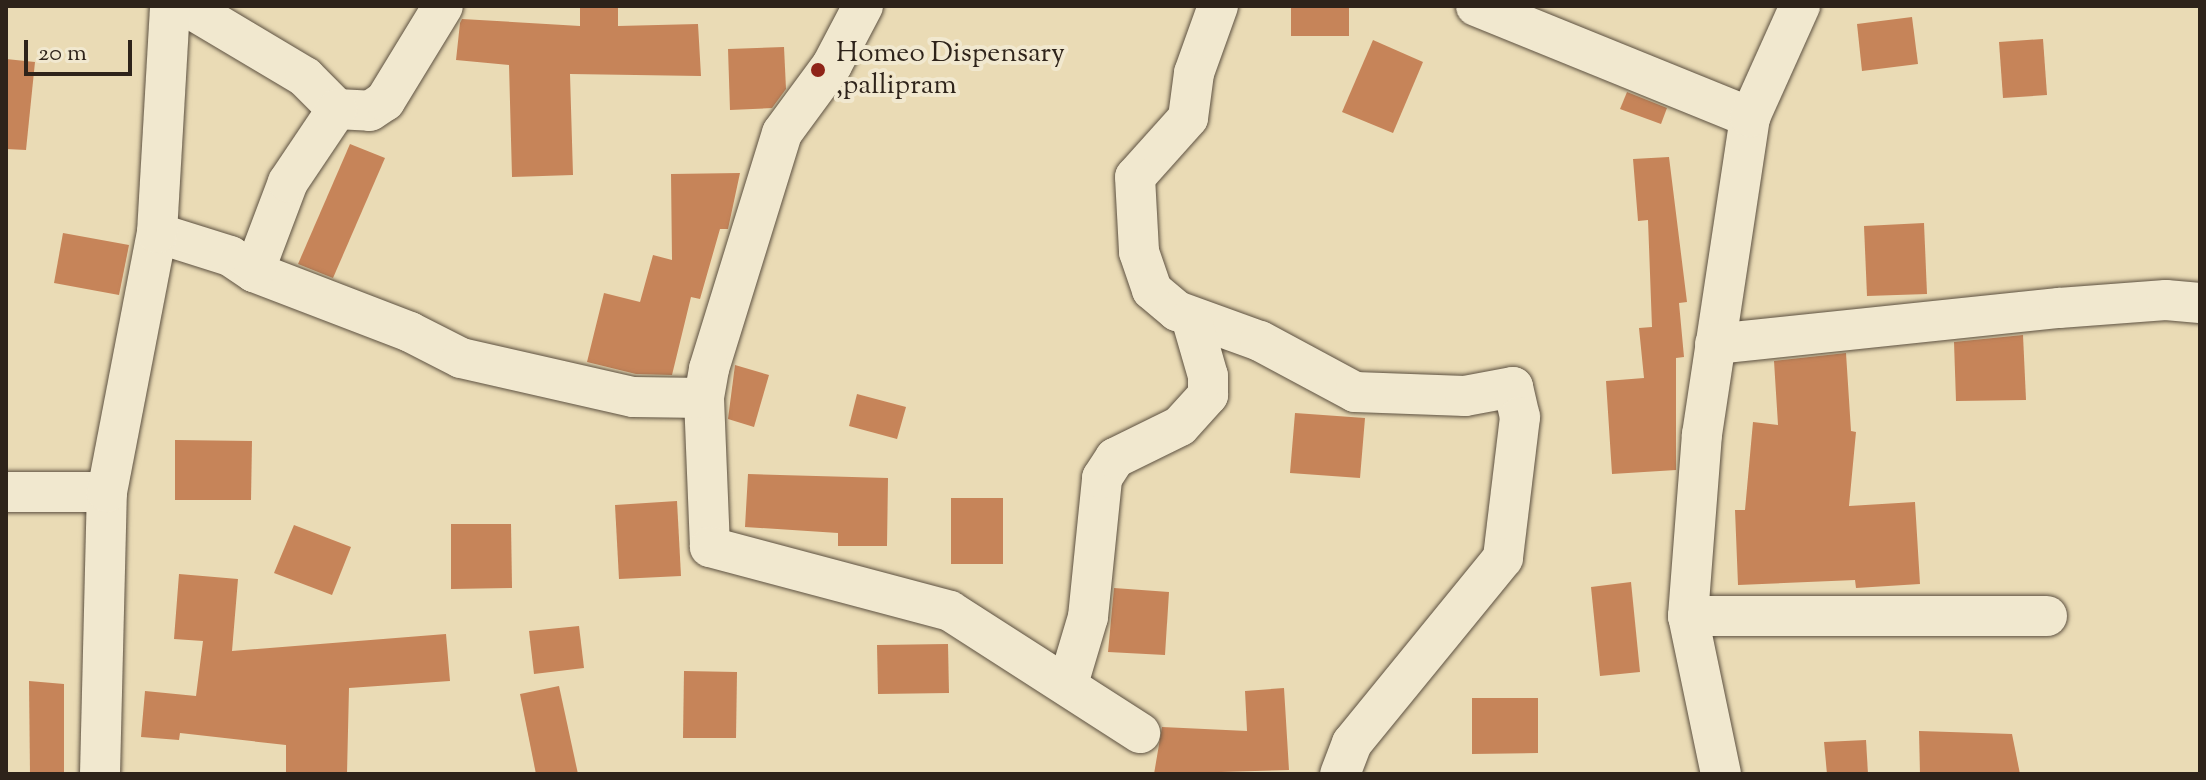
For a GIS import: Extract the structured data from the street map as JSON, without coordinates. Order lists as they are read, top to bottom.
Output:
{
  "places": ["Homeo Dispensary ,pallipram"],
  "scale_bar": "20 m"
}
